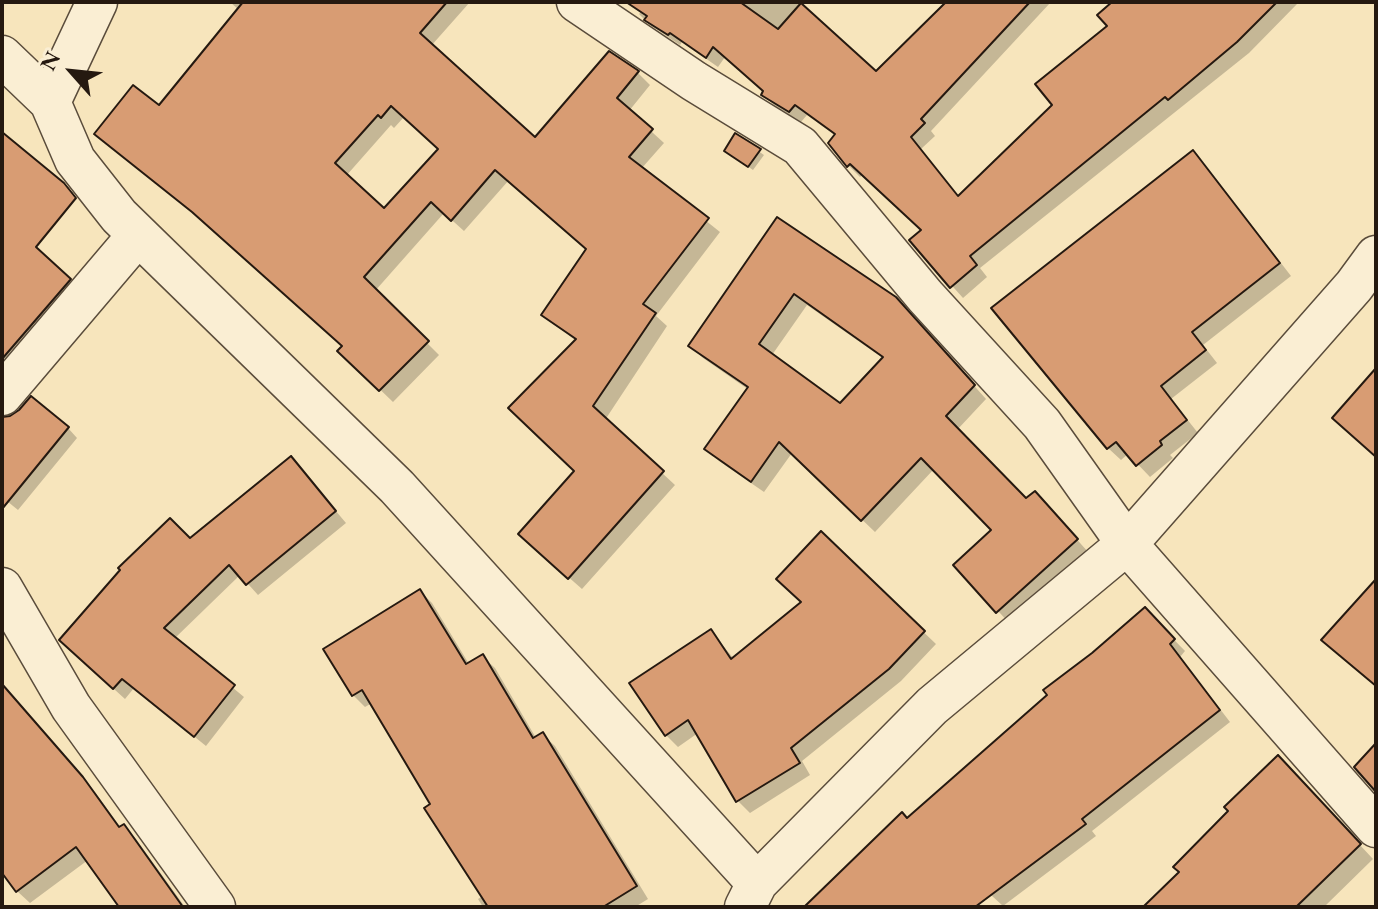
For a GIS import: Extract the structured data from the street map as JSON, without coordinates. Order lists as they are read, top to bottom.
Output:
{
  "north": "top left"
}
